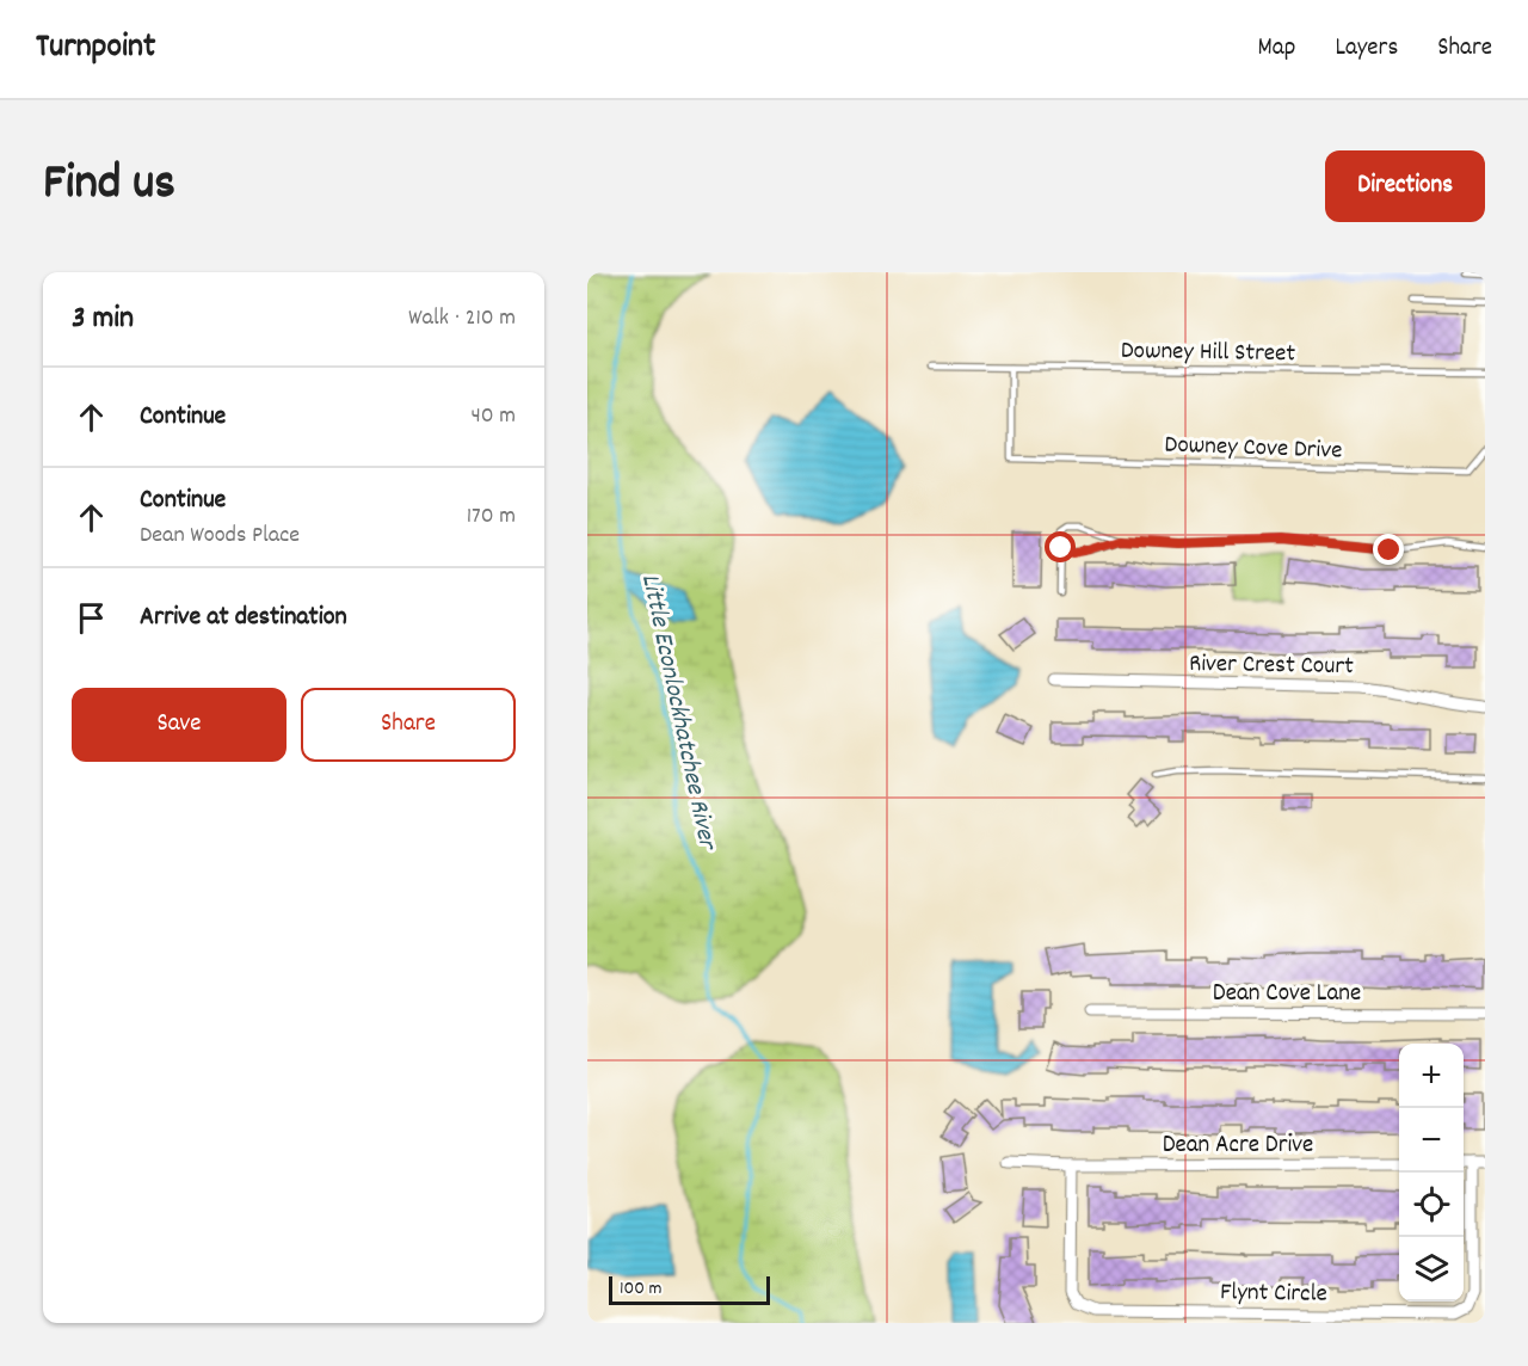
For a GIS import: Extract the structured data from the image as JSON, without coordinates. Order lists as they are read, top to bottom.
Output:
{
  "streets": {
    "street": [
      "River Crest Court",
      "Dean Cove Lane",
      "Dean Acre Drive",
      "Flynt Circle"
    ],
    "lane": ["Downey Hill Street", "Downey Cove Drive"]
  },
  "crossings": [
    ["Downey Hill Street", "Downey Cove Drive"],
    ["Dean Acre Drive", "Flynt Circle"]
  ],
  "water": ["Little Econlockhatchee River"],
  "scale_bar": "100 m",
  "page": {
    "header": "Turnpoint",
    "nav": ["Map", "Layers", "Share"],
    "title": "Find us",
    "buttons": [
      "Directions",
      ["Save", "Share"]
    ],
    "heading": ["3 min", "Walk · 210 m"],
    "list": [
      ["Continue", "40 m"],
      ["Continue", "Dean Woods Place", "170 m"],
      "Arrive at destination"
    ],
    "map_buttons": ["+", "−"],
    "scale": "100 m"
  }
}
